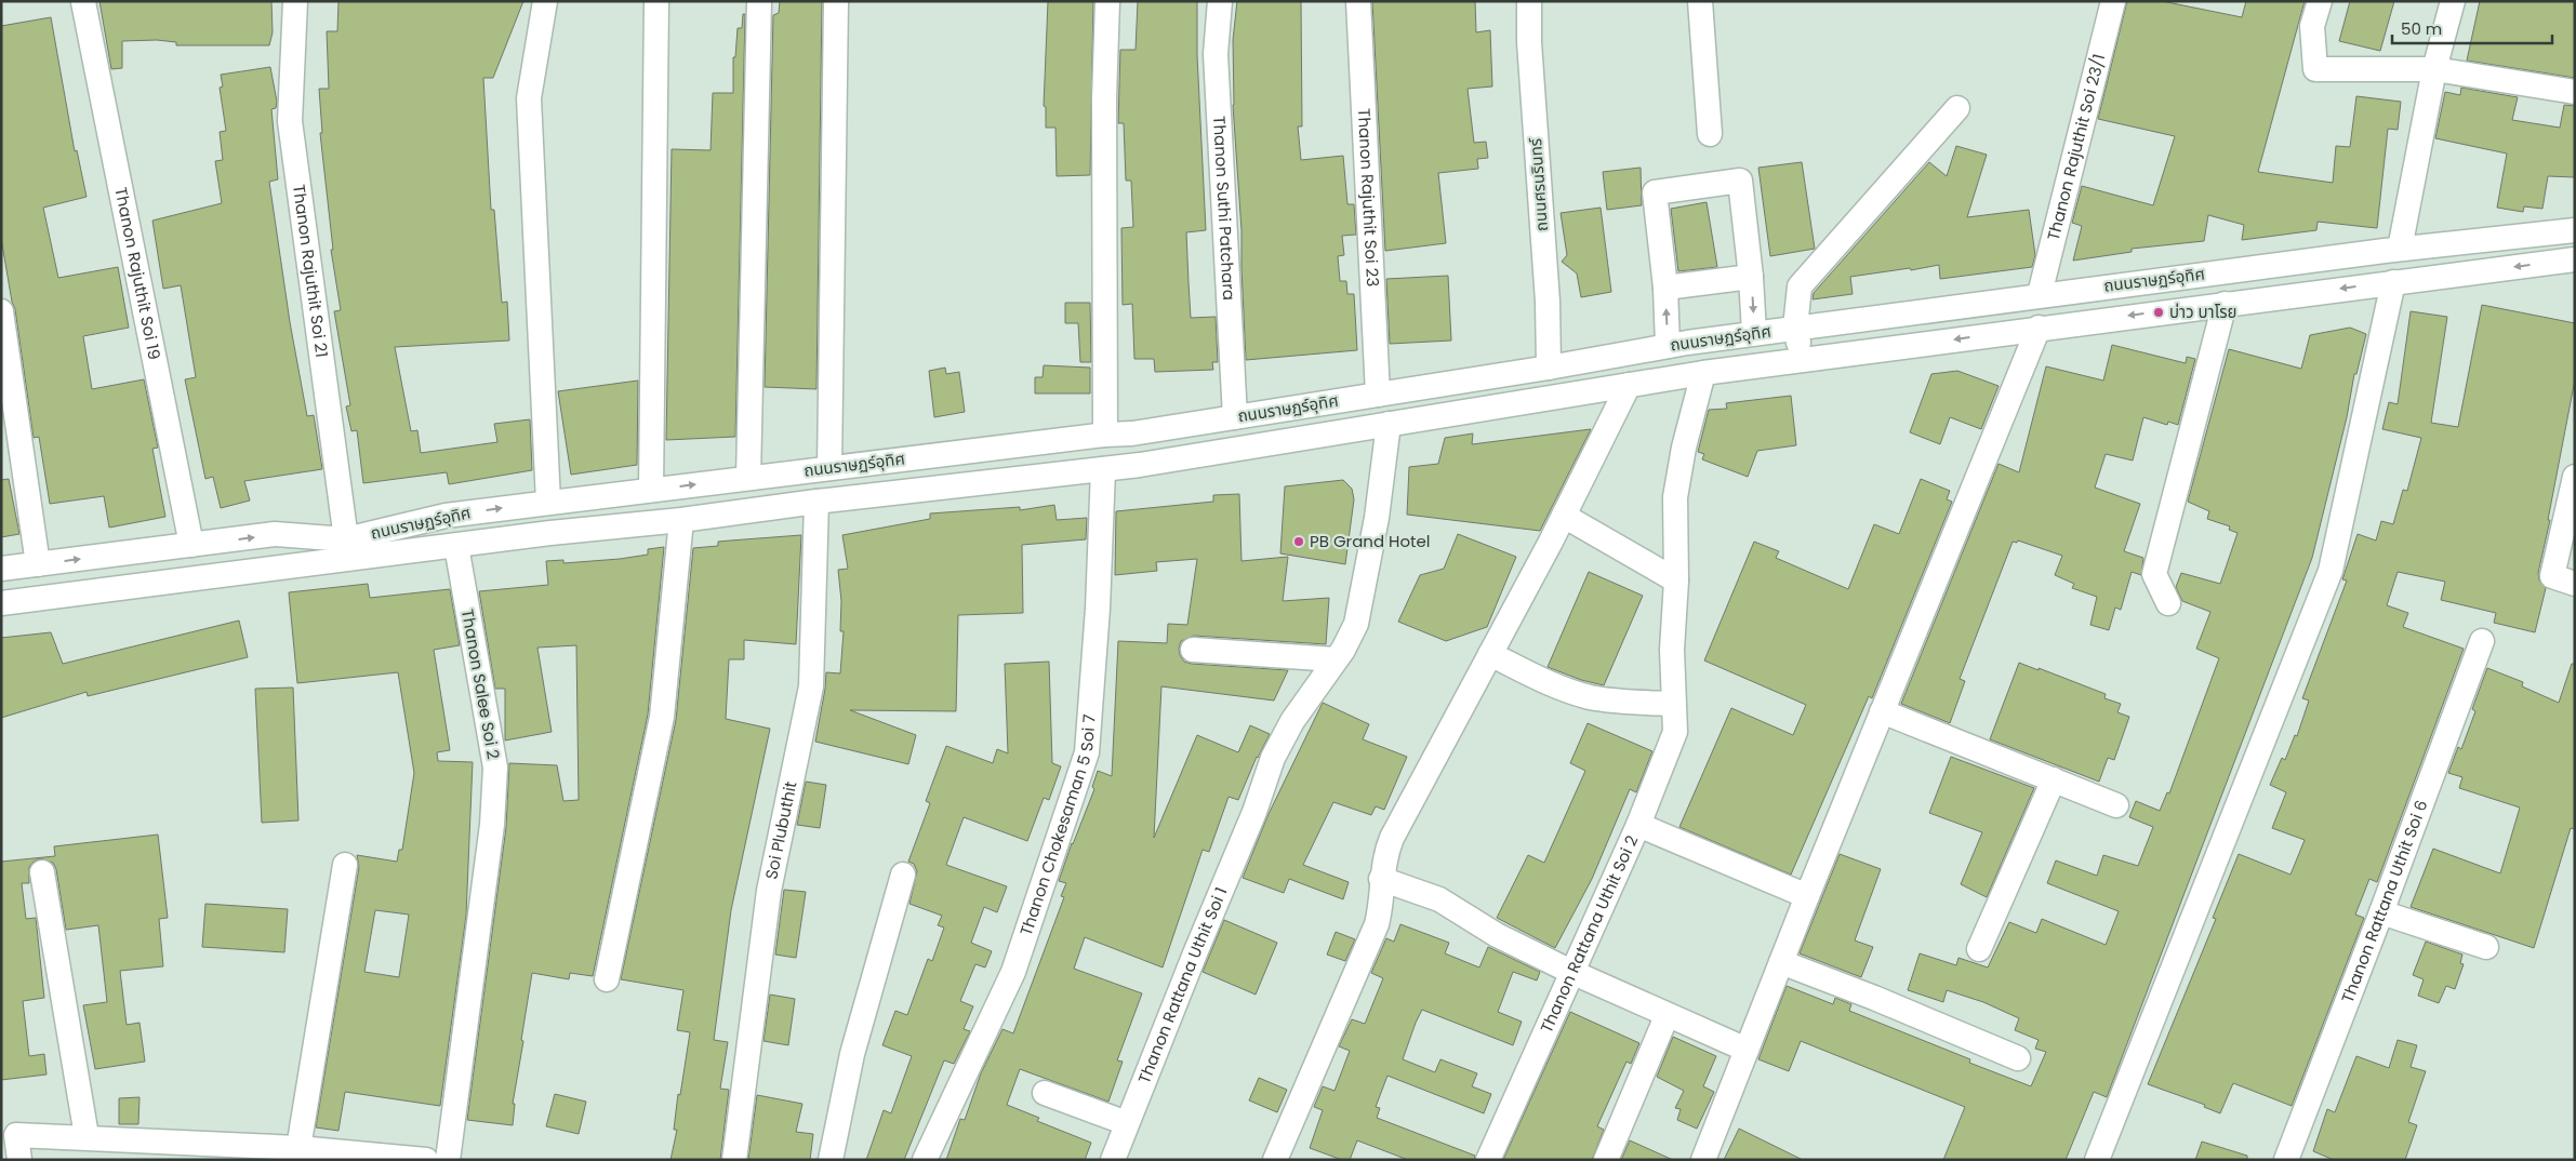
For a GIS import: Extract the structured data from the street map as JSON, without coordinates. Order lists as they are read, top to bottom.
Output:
{
  "streets": {
    "street": [
      "Thanon Rajuthit Soi 23/1",
      "ถนนศรนรินทร์",
      "Thanon Rajuthit Soi 23",
      "Thanon Suthi Patchara",
      "Thanon Rajuthit Soi 21",
      "Thanon Rajuthit Soi 19",
      "ถนนราษฏร์อุทิศ",
      "Thanon Salee Soi 2",
      "Thanon Chokesaman 5 Soi 7",
      "Soi Plubuthit",
      "Thanon Rattana Uthit Soi 6",
      "Thanon Rattana Uthit Soi 2",
      "Thanon Rattana Uthit Soi 1"
    ]
  },
  "crossings": [
    ["Thanon Rajuthit Soi 23/1", "ถนนราษฏร์อุทิศ"],
    ["ถนนศรนรินทร์", "ถนนราษฏร์อุทิศ"],
    ["Thanon Rajuthit Soi 23", "ถนนราษฏร์อุทิศ"],
    ["Thanon Suthi Patchara", "ถนนราษฏร์อุทิศ"],
    ["Thanon Rajuthit Soi 21", "ถนนราษฏร์อุทิศ"],
    ["Thanon Rajuthit Soi 19", "ถนนราษฏร์อุทิศ"],
    ["ถนนราษฏร์อุทิศ", "Thanon Salee Soi 2"],
    ["ถนนราษฏร์อุทิศ", "Thanon Chokesaman 5 Soi 7"],
    ["ถนนราษฏร์อุทิศ", "Soi Plubuthit"],
    ["ถนนราษฏร์อุทิศ", "Thanon Rattana Uthit Soi 2"],
    ["ถนนราษฏร์อุทิศ", "Thanon Rattana Uthit Soi 1"]
  ],
  "places": ["บ่าว บาโรย", "PB Grand Hotel"],
  "scale_bar": "50 m"
}
